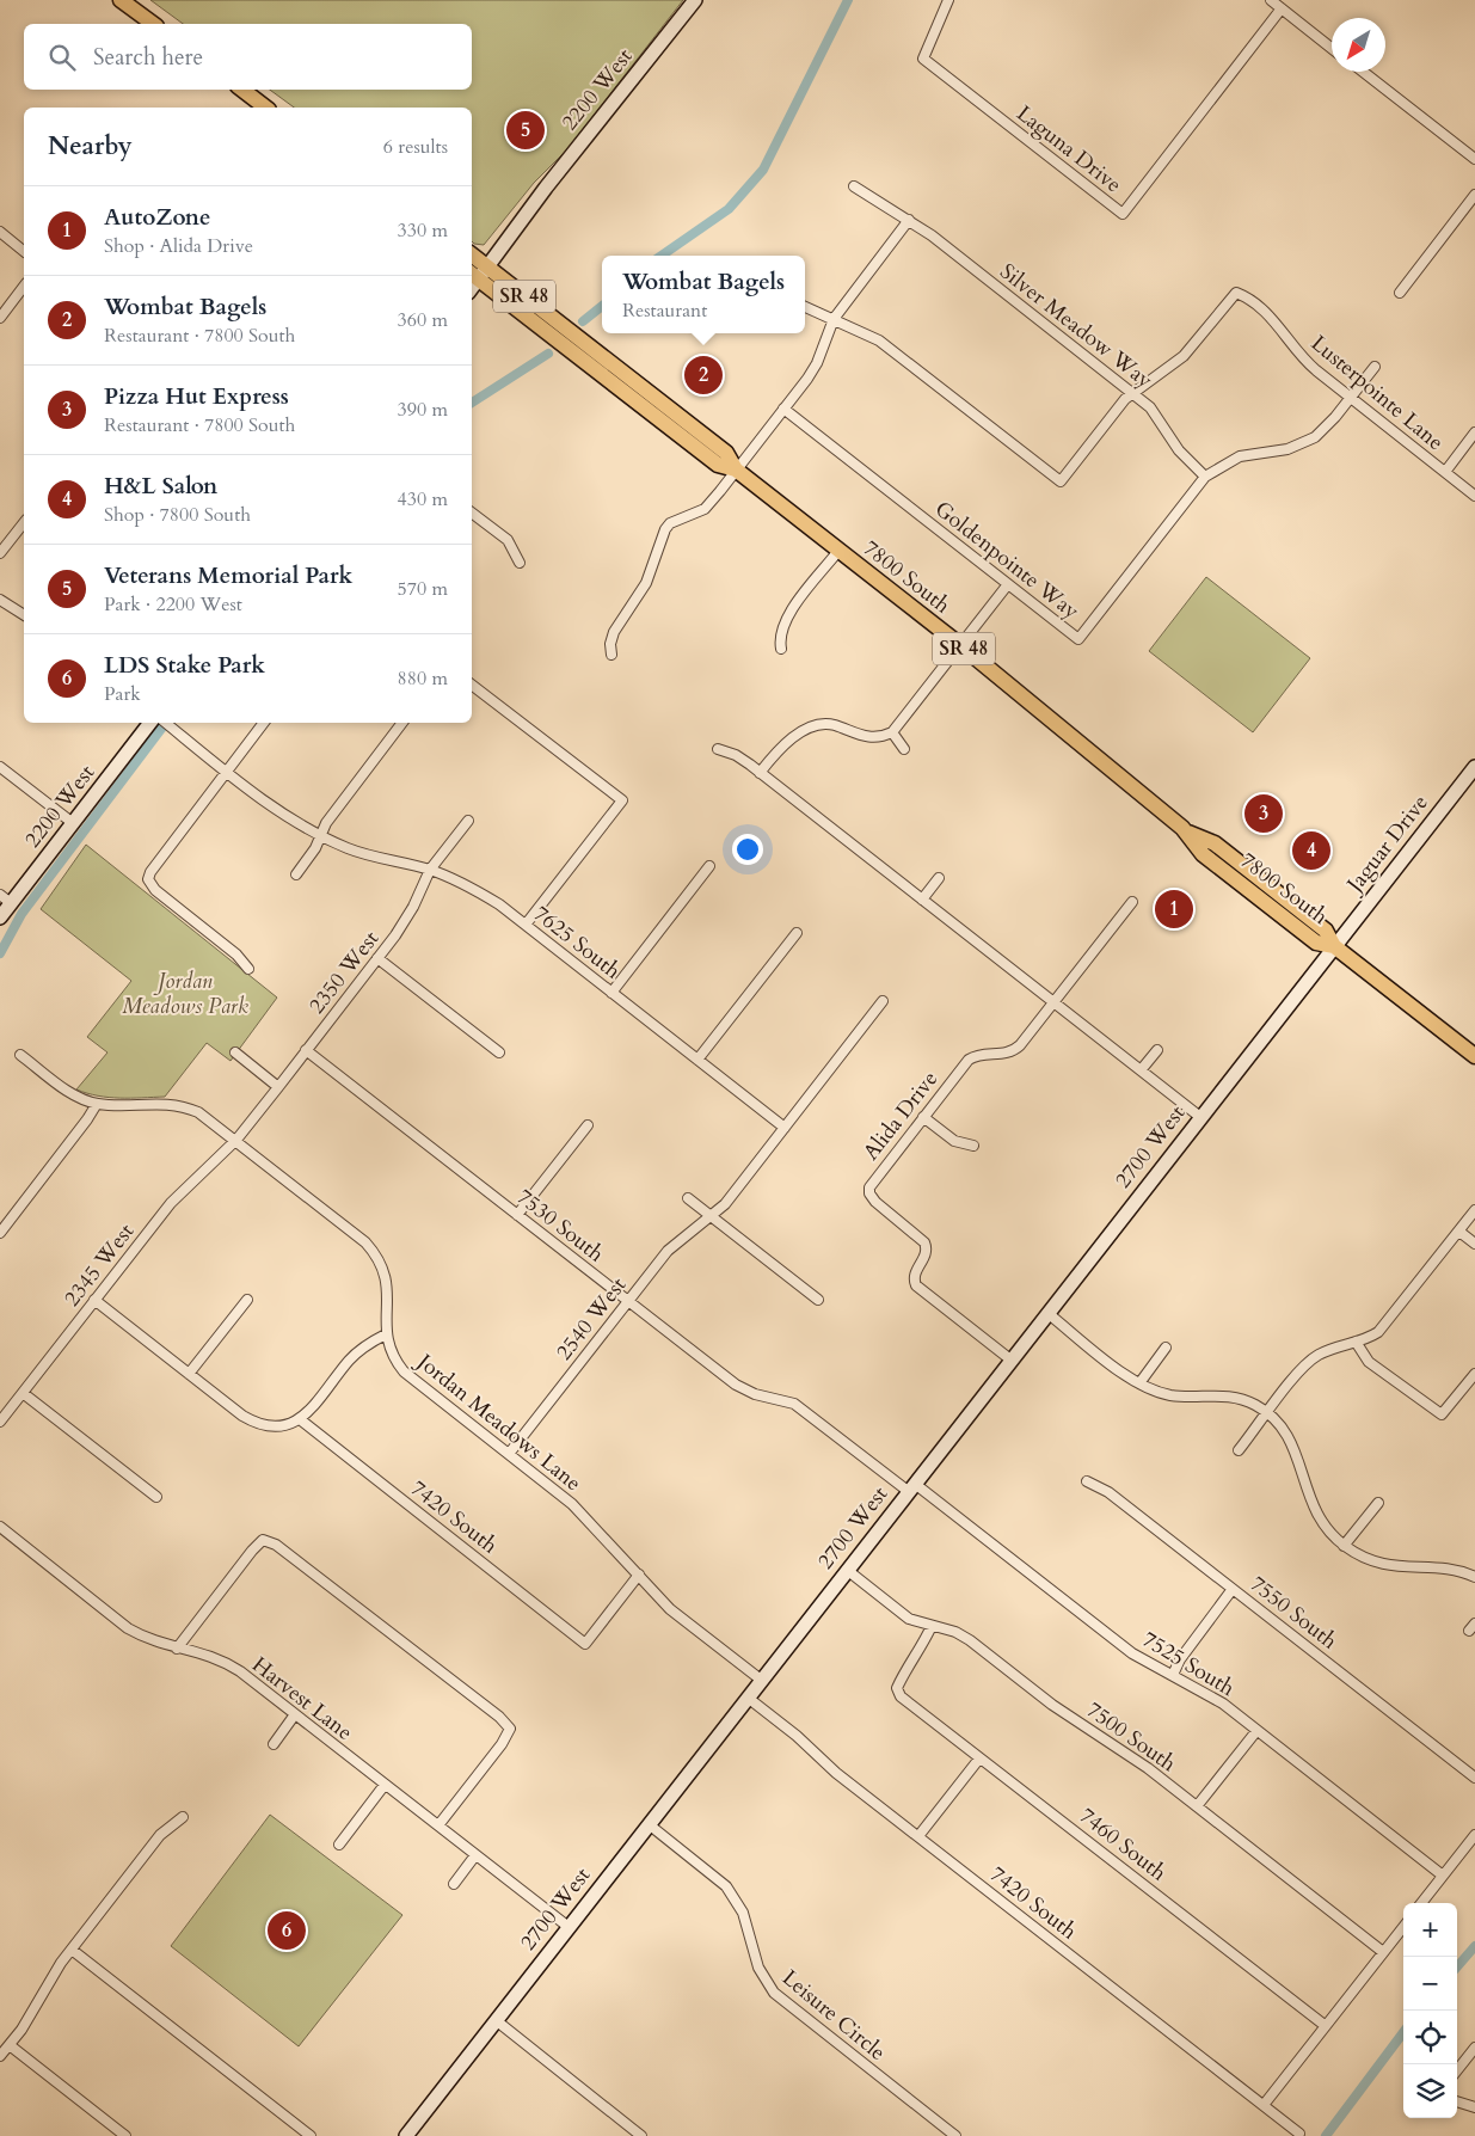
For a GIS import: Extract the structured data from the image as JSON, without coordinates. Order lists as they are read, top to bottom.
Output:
{
  "streets": {
    "main road": [
      "2200 West",
      "SR 48",
      "7800 South",
      "Jaguar Drive",
      "2700 West"
    ],
    "street": [
      "Laguna Drive",
      "Silver Meadow Way",
      "Lusterpointe Lane",
      "Goldenpointe Way",
      "7625 South",
      "2350 West",
      "Alida Drive",
      "7530 South",
      "2345 West",
      "2540 West",
      "Jordan Meadows Lane",
      "7420 South",
      "7550 South",
      "7525 South",
      "Harvest Lane",
      "7500 South",
      "7460 South",
      "Leisure Circle"
    ]
  },
  "crossings": [
    ["2200 West", "7800 South"],
    ["Silver Meadow Way", "Lusterpointe Lane"],
    ["Silver Meadow Way", "Goldenpointe Way"],
    ["Lusterpointe Lane", "Goldenpointe Way"],
    ["7800 South", "Jaguar Drive"],
    ["7800 South", "2700 West"],
    ["Jaguar Drive", "2700 West"],
    ["7625 South", "2350 West"],
    ["7625 South", "2540 West"],
    ["2350 West", "7530 South"],
    ["2350 West", "2345 West"],
    ["2350 West", "Jordan Meadows Lane"],
    ["Alida Drive", "2700 West"],
    ["2700 West", "Jordan Meadows Lane"],
    ["2700 West", "7420 South"],
    ["2700 West", "7525 South"],
    ["2700 West", "Harvest Lane"],
    ["2700 West", "7500 South"],
    ["2700 West", "Leisure Circle"],
    ["7530 South", "2540 West"],
    ["7530 South", "7525 South"],
    ["2345 West", "Jordan Meadows Lane"],
    ["2540 West", "Jordan Meadows Lane"],
    ["Jordan Meadows Lane", "7420 South"],
    ["7500 South", "7460 South"]
  ],
  "parks": ["Jordan Meadows Park"],
  "north": "bottom left",
  "page": {
    "search": "Search here",
    "heading": ["Nearby", "6 results"],
    "pins": [
      "5",
      "2",
      "3",
      "4",
      "1",
      "6"
    ],
    "list": [
      {
        "mark": "1",
        "name": "AutoZone",
        "note": "Shop · Alida Drive",
        "value": "330 m"
      },
      {
        "mark": "2",
        "name": "Wombat Bagels",
        "note": "Restaurant · 7800 South",
        "value": "360 m"
      },
      {
        "mark": "3",
        "name": "Pizza Hut Express",
        "note": "Restaurant · 7800 South",
        "value": "390 m"
      },
      {
        "mark": "4",
        "name": "H&L Salon",
        "note": "Shop · 7800 South",
        "value": "430 m"
      },
      {
        "mark": "5",
        "name": "Veterans Memorial Park",
        "note": "Park · 2200 West",
        "value": "570 m"
      },
      {
        "mark": "6",
        "name": "LDS Stake Park",
        "note": "Park",
        "value": "880 m"
      }
    ],
    "popup": ["Wombat Bagels", "Restaurant"],
    "map_buttons": ["+", "−"]
  }
}
